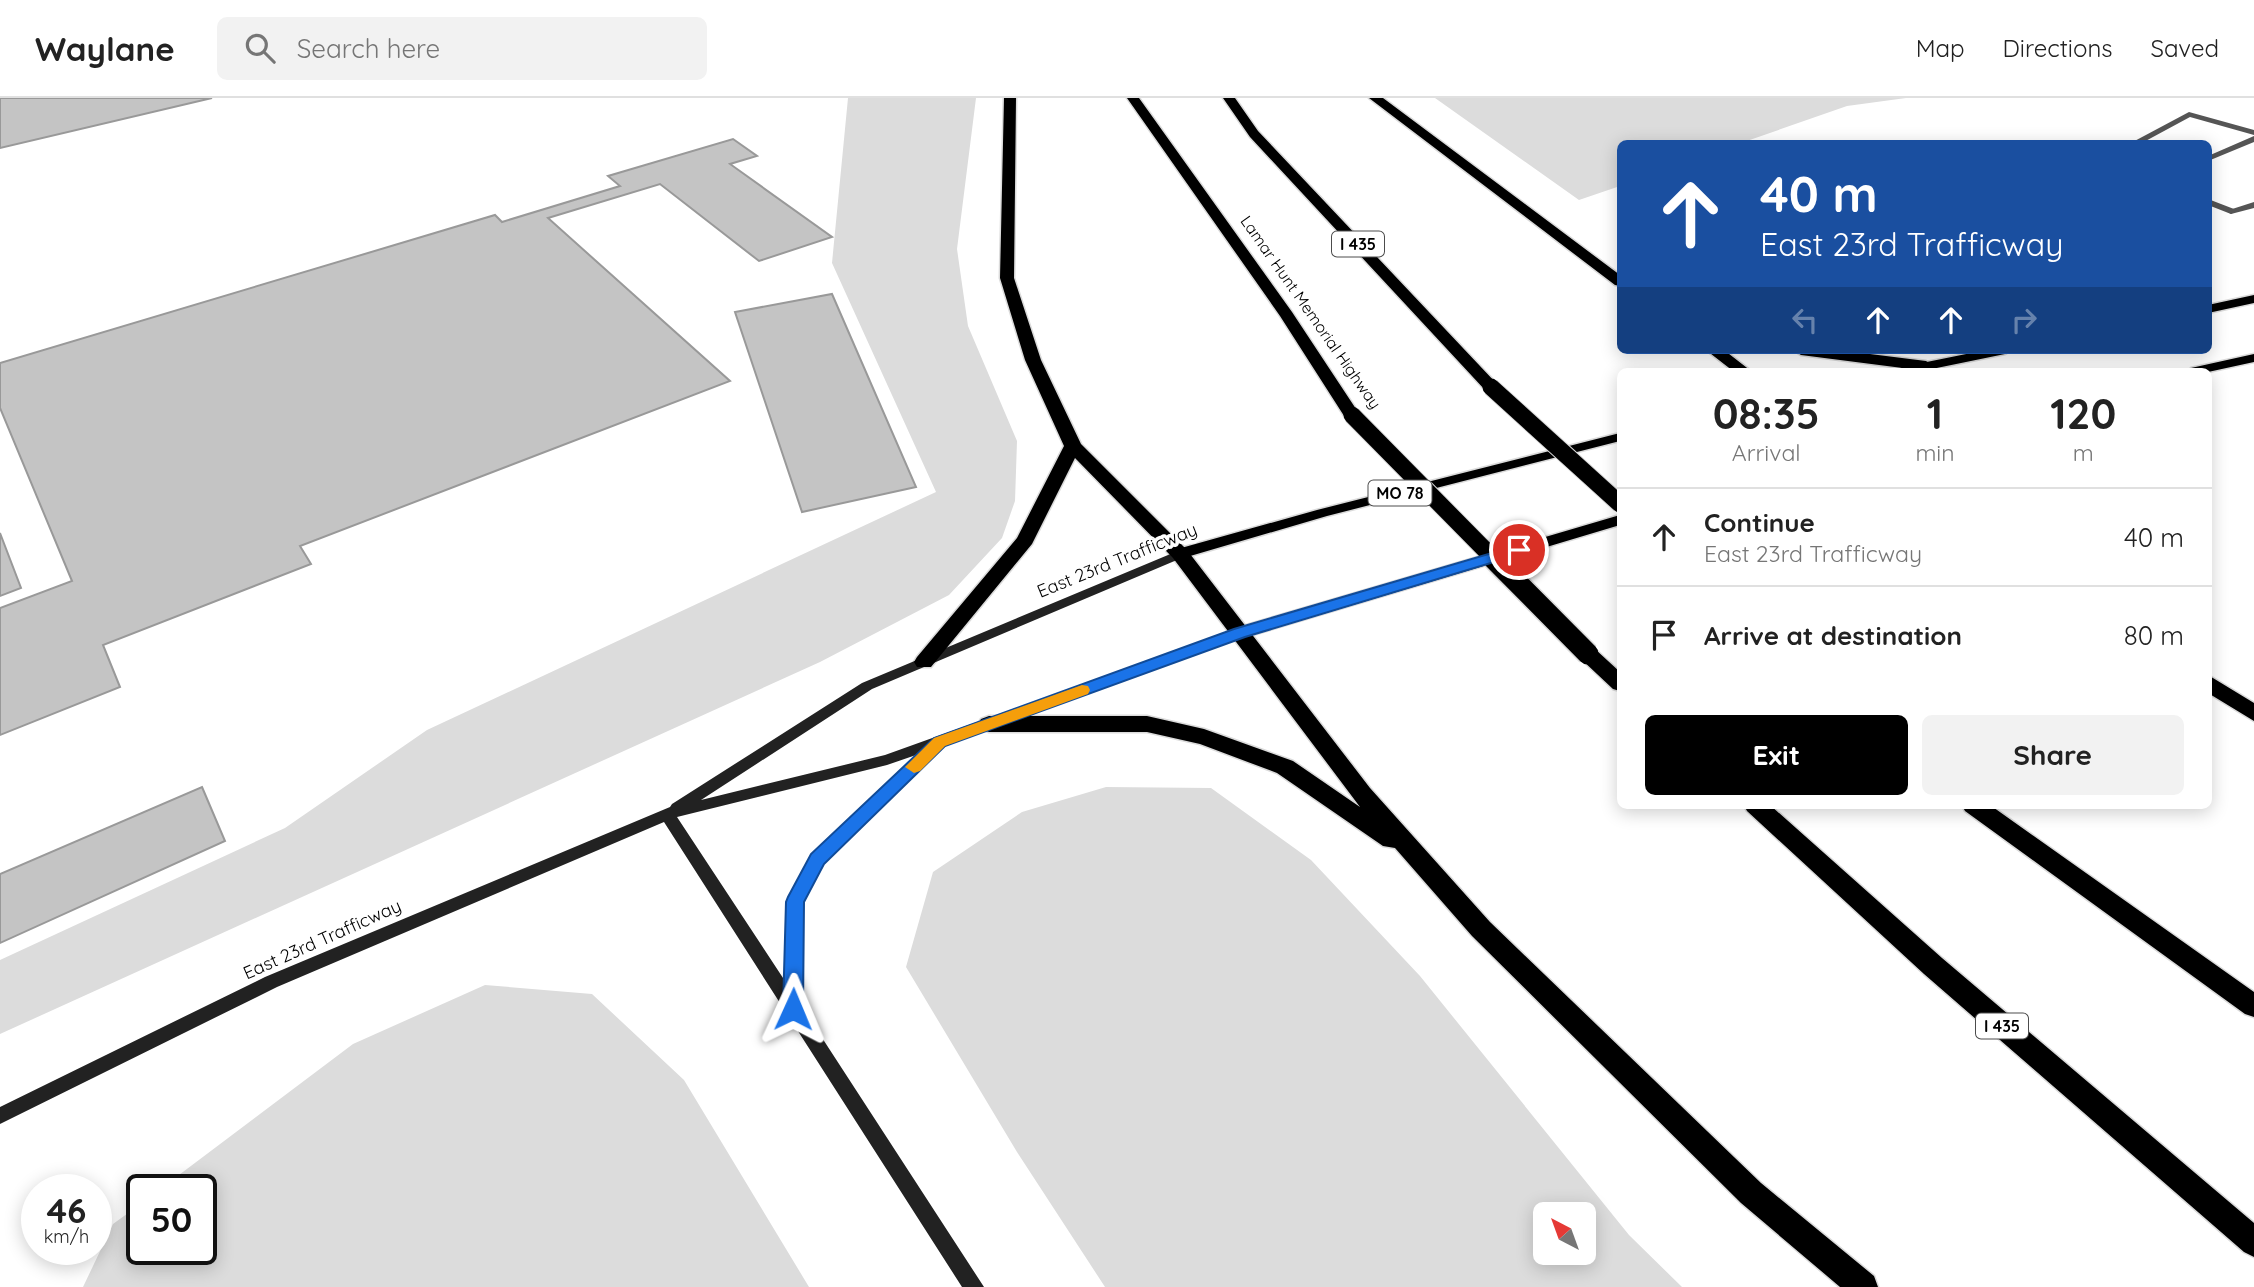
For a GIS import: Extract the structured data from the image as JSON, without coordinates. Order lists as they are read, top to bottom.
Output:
{
  "streets": {
    "highway": ["I 435", "Lamar Hunt Memorial Highway"],
    "main road": ["MO 78", "East 23rd Trafficway"]
  },
  "north": "top left",
  "page": {
    "header": "Waylane",
    "search": "Search here",
    "nav": ["Map", "Directions", "Saved"],
    "turn": ["40 m", "East 23rd Trafficway"],
    "eta": [
      "08:35",
      "Arrival",
      "1",
      "min",
      "120",
      "m"
    ],
    "list": [
      {
        "name": "Continue",
        "note": "East 23rd Trafficway",
        "value": "40 m"
      },
      {
        "name": "Arrive at destination",
        "value": "80 m"
      }
    ],
    "buttons": ["Exit", "Share"],
    "speed": "46 km/h",
    "limit": "50"
  }
}
